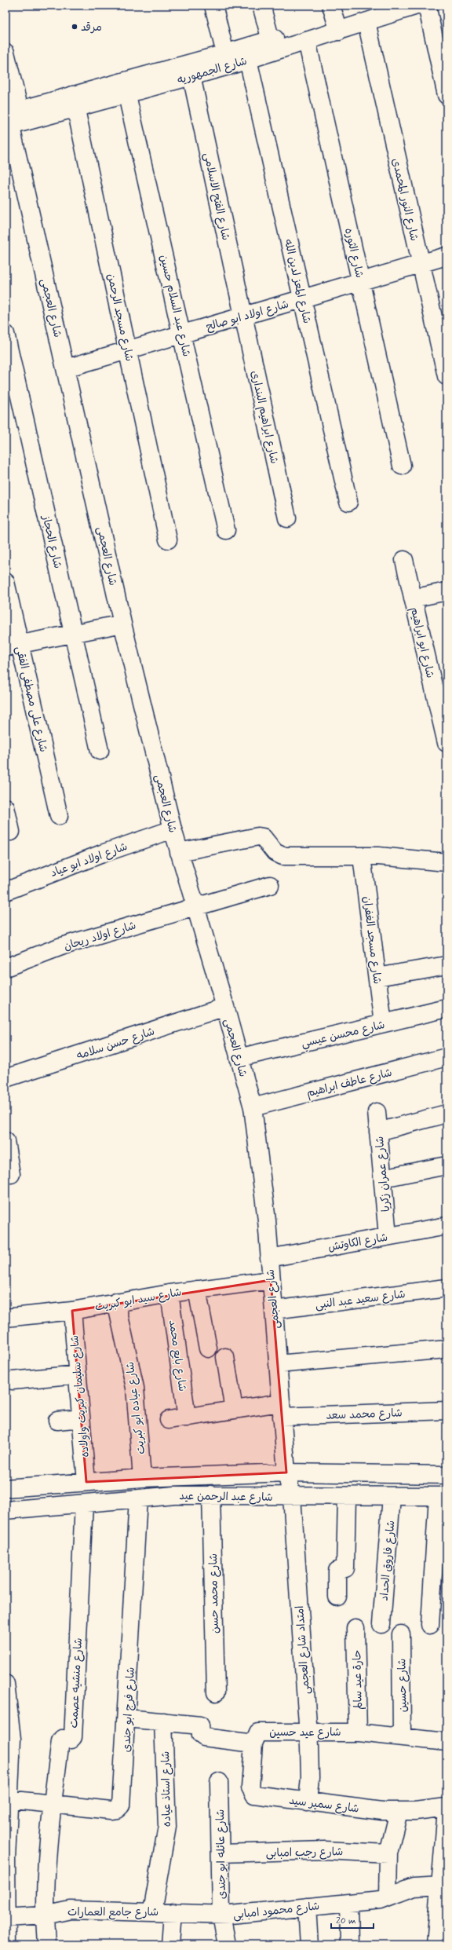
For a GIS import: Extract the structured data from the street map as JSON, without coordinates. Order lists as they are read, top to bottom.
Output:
{
  "streets": {
    "street": [
      "شارع الجمهوريه",
      "شارع الفتح الاسلامى",
      "شارع النور المحمدى",
      "شارع الثوره",
      "شارع المعز لدين الله",
      "شارع عبد السلام حسين",
      "شارع العجمى",
      "شارع اولاد ابو صالح",
      "شارع مسجد الرحمن",
      "شارع ابراهيم البندارى",
      "شارع الحجاز",
      "شارع ابو ابراهيم",
      "شارع على مصطفى الفقى",
      "شارع اولاد ابو عياد",
      "شارع اولاد ريحان",
      "شارع مسجد الغفران",
      "شارع محسن عيسي",
      "شارع حسن سلامه",
      "شارع عاطف ابراهيم",
      "شارع عمران زكريا",
      "شارع الكاوتش",
      "شارع سيد ابو كبريت",
      "شارع سعيد عبد النبى",
      "شارع بايع محمد",
      "شارع سليمان كبريت واولاده",
      "شارع عياده ابو كبريت",
      "شارع محمد سعد",
      "شارع عبد الرحمن عيد",
      "شارع فاروق الحداد",
      "شارع محمد حسن",
      "امتداد شارع العجمى",
      "حارة عيد سالم",
      "شارع منشيه عصمت",
      "شارع حسين",
      "شارع فرج ابو جندى",
      "شارع عيد حسين",
      "شارع استاذ عياده",
      "شارع سمير سيد",
      "شارع رجب امبابى",
      "شارع عائله ابو جندى",
      "شارع محمود امبابى",
      "شارع جامع العمارات"
    ]
  },
  "crossings": [
    ["شارع الجمهوريه", "شارع الفتح الاسلامى"],
    ["شارع الجمهوريه", "شارع النور المحمدى"],
    ["شارع الجمهوريه", "شارع الثوره"],
    ["شارع الجمهوريه", "شارع المعز لدين الله"],
    ["شارع الجمهوريه", "شارع عبد السلام حسين"],
    ["شارع الجمهوريه", "شارع العجمى"],
    ["شارع الجمهوريه", "شارع مسجد الرحمن"],
    ["شارع الفتح الاسلامى", "شارع اولاد ابو صالح"],
    ["شارع الفتح الاسلامى", "شارع ابراهيم البندارى"],
    ["شارع النور المحمدى", "شارع اولاد ابو صالح"],
    ["شارع الثوره", "شارع اولاد ابو صالح"],
    ["شارع المعز لدين الله", "شارع اولاد ابو صالح"],
    ["شارع عبد السلام حسين", "شارع اولاد ابو صالح"],
    ["شارع العجمى", "شارع اولاد ابو صالح"],
    ["شارع العجمى", "شارع اولاد ابو عياد"],
    ["شارع العجمى", "شارع اولاد ريحان"],
    ["شارع العجمى", "شارع محسن عيسي"],
    ["شارع العجمى", "شارع حسن سلامه"],
    ["شارع العجمى", "شارع عاطف ابراهيم"],
    ["شارع العجمى", "شارع الكاوتش"],
    ["شارع العجمى", "شارع سيد ابو كبريت"],
    ["شارع العجمى", "شارع سعيد عبد النبى"],
    ["شارع العجمى", "شارع محمد سعد"],
    ["شارع العجمى", "شارع عبد الرحمن عيد"],
    ["شارع العجمى", "امتداد شارع العجمى"],
    ["شارع اولاد ابو صالح", "شارع مسجد الرحمن"],
    ["شارع اولاد ابو صالح", "شارع ابراهيم البندارى"],
    ["شارع مسجد الغفران", "شارع محسن عيسي"],
    ["شارع عمران زكريا", "شارع الكاوتش"],
    ["شارع سيد ابو كبريت", "شارع بايع محمد"],
    ["شارع سيد ابو كبريت", "شارع سليمان كبريت واولاده"],
    ["شارع سيد ابو كبريت", "شارع عياده ابو كبريت"],
    ["شارع سليمان كبريت واولاده", "شارع عبد الرحمن عيد"],
    ["شارع عياده ابو كبريت", "شارع عبد الرحمن عيد"],
    ["شارع عبد الرحمن عيد", "شارع فاروق الحداد"],
    ["شارع عبد الرحمن عيد", "شارع محمد حسن"],
    ["شارع عبد الرحمن عيد", "امتداد شارع العجمى"],
    ["شارع عبد الرحمن عيد", "شارع منشيه عصمت"],
    ["شارع عبد الرحمن عيد", "شارع فرج ابو جندى"],
    ["امتداد شارع العجمى", "شارع عيد حسين"],
    ["امتداد شارع العجمى", "شارع سمير سيد"],
    ["حارة عيد سالم", "شارع عيد حسين"],
    ["شارع منشيه عصمت", "شارع فرج ابو جندى"],
    ["شارع منشيه عصمت", "شارع جامع العمارات"],
    ["شارع حسين", "شارع عيد حسين"],
    ["شارع عيد حسين", "شارع سمير سيد"],
    ["شارع استاذ عياده", "شارع جامع العمارات"],
    ["شارع رجب امبابى", "شارع عائله ابو جندى"],
    ["شارع عائله ابو جندى", "شارع محمود امبابى"],
    ["شارع عائله ابو جندى", "شارع جامع العمارات"],
    ["شارع محمود امبابى", "شارع جامع العمارات"]
  ],
  "places": ["مرقد"],
  "scale_bar": "20 m"
}
